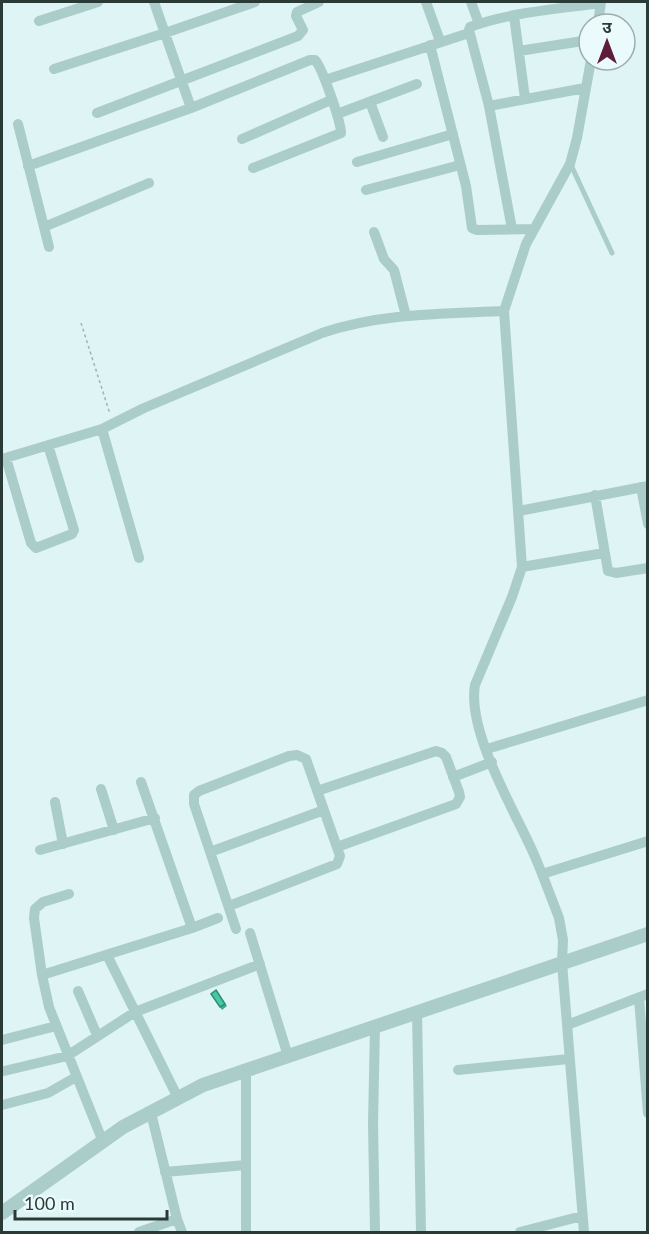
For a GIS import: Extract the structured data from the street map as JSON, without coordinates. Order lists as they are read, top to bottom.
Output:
{
  "scale_bar": "100 m",
  "north": "top"
}
